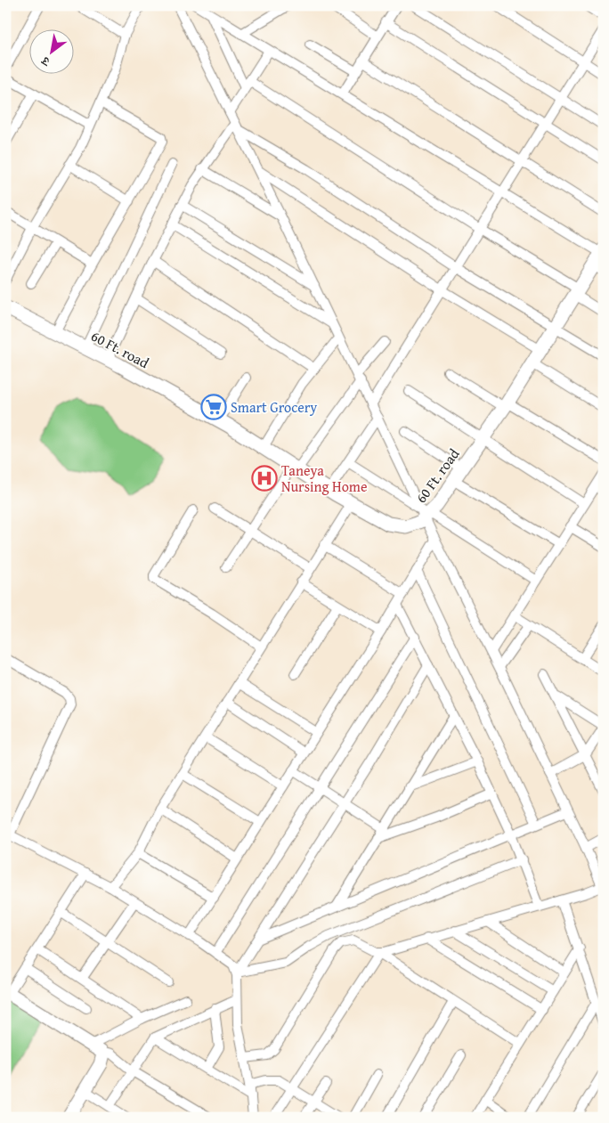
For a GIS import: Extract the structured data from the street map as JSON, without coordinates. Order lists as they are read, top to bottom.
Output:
{
  "streets": {
    "street": ["60 Ft. road"]
  },
  "places": {
    "supermarket": ["Smart Grocery"],
    "hospital": ["Taneya Nursing Home"]
  },
  "north": "bottom left"
}
